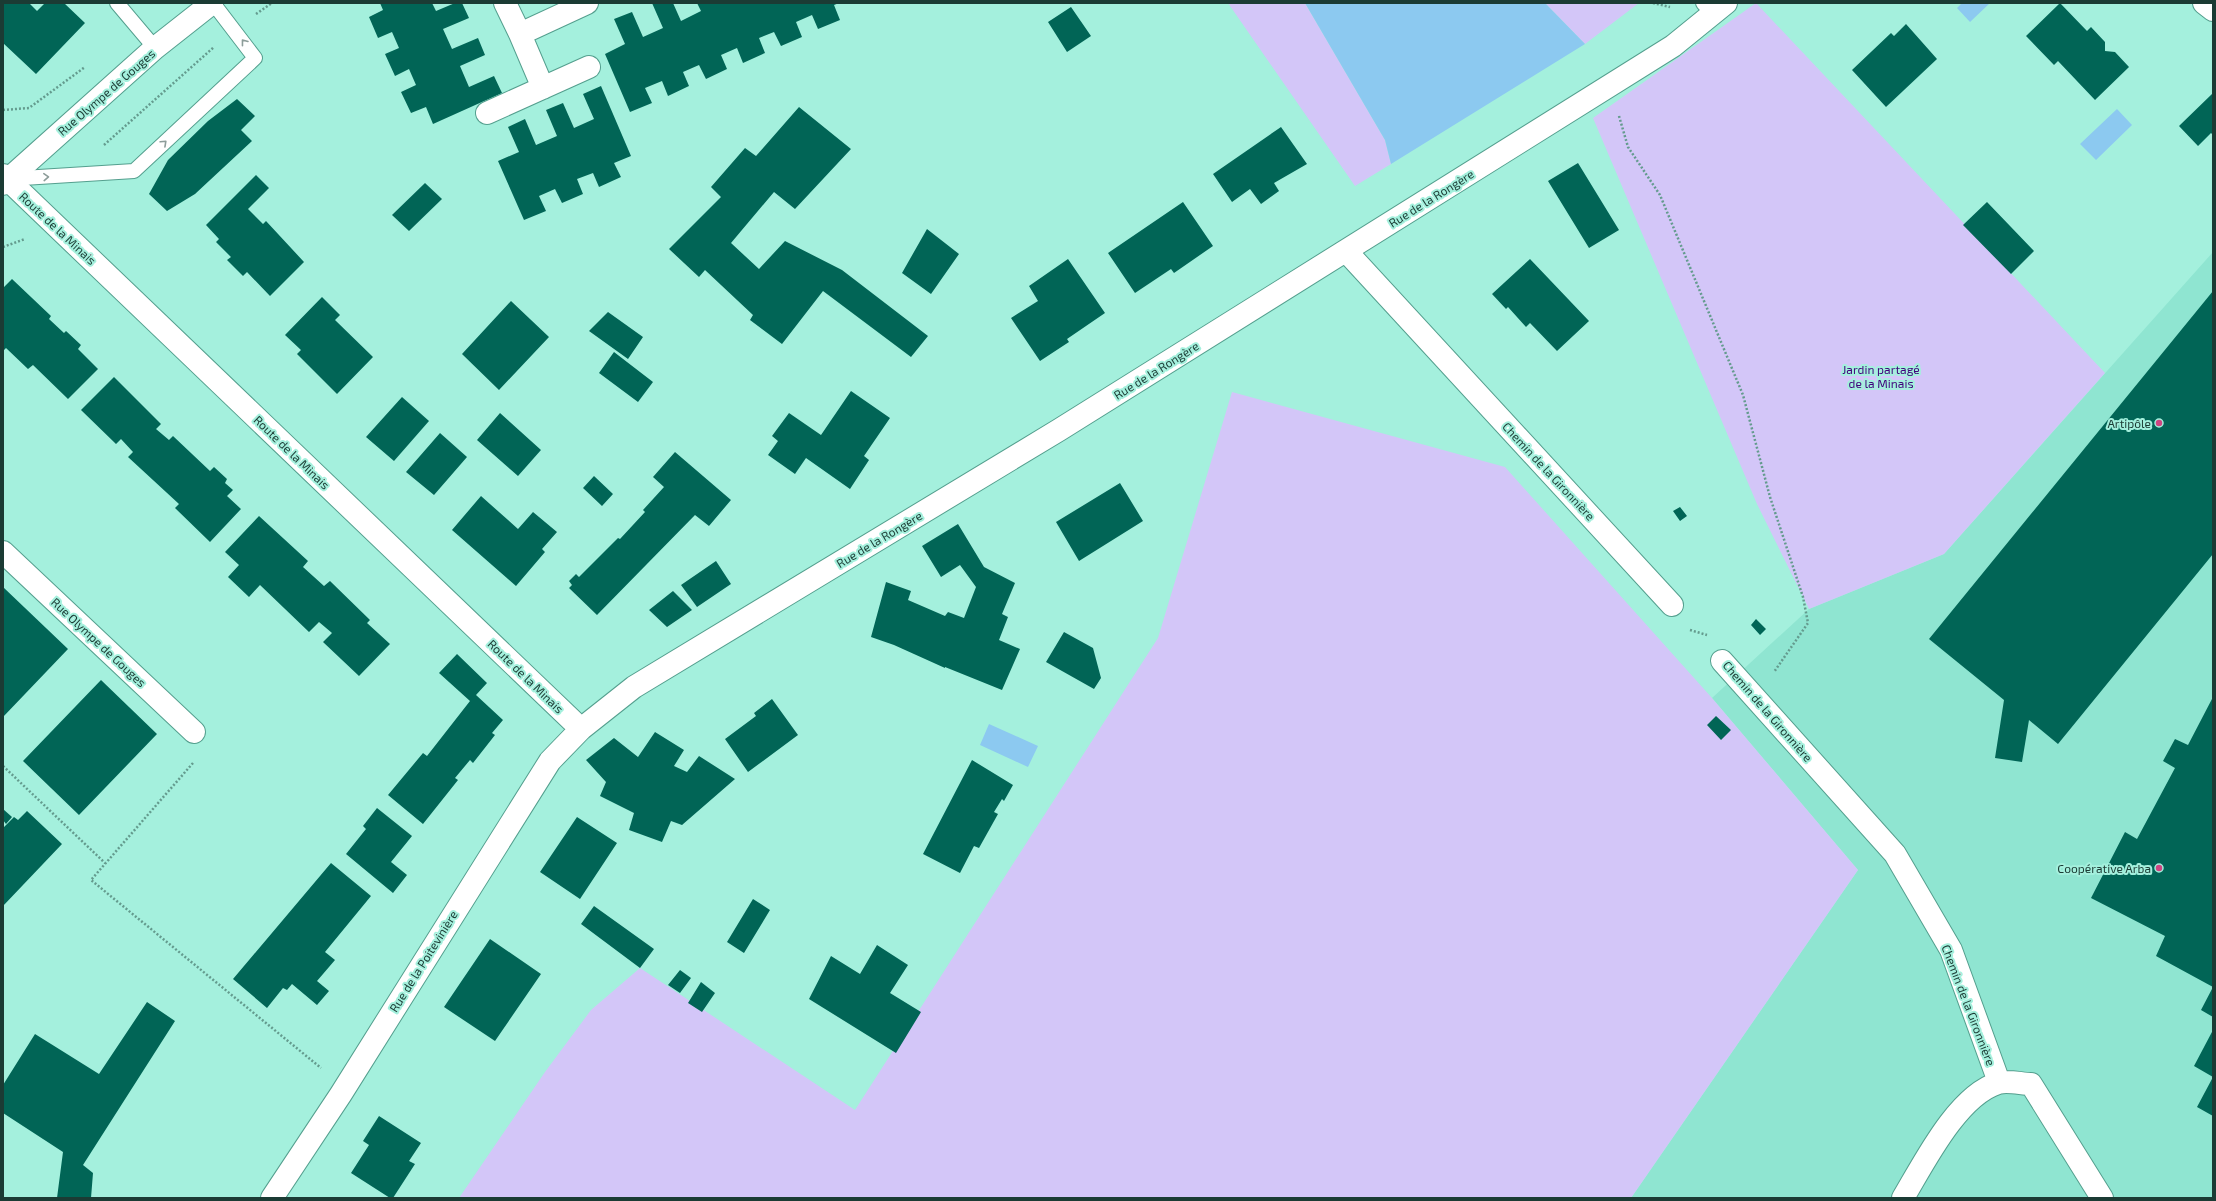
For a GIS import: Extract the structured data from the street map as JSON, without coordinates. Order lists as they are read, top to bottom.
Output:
{
  "streets": {
    "street": [
      "Rue Olympe de Gouges",
      "Rue de la Rongère",
      "Route de la Minais",
      "Chemin de la Gironnière",
      "Rue de la Poitevinière"
    ]
  },
  "crossings": [
    ["Rue Olympe de Gouges", "Route de la Minais"],
    ["Rue de la Rongère", "Route de la Minais"],
    ["Rue de la Rongère", "Chemin de la Gironnière"],
    ["Rue de la Rongère", "Rue de la Poitevinière"],
    ["Route de la Minais", "Rue de la Poitevinière"]
  ],
  "parks": ["Jardin partagé de la Minais"],
  "places": ["Artipôle", "Coopérative Arba"]
}
